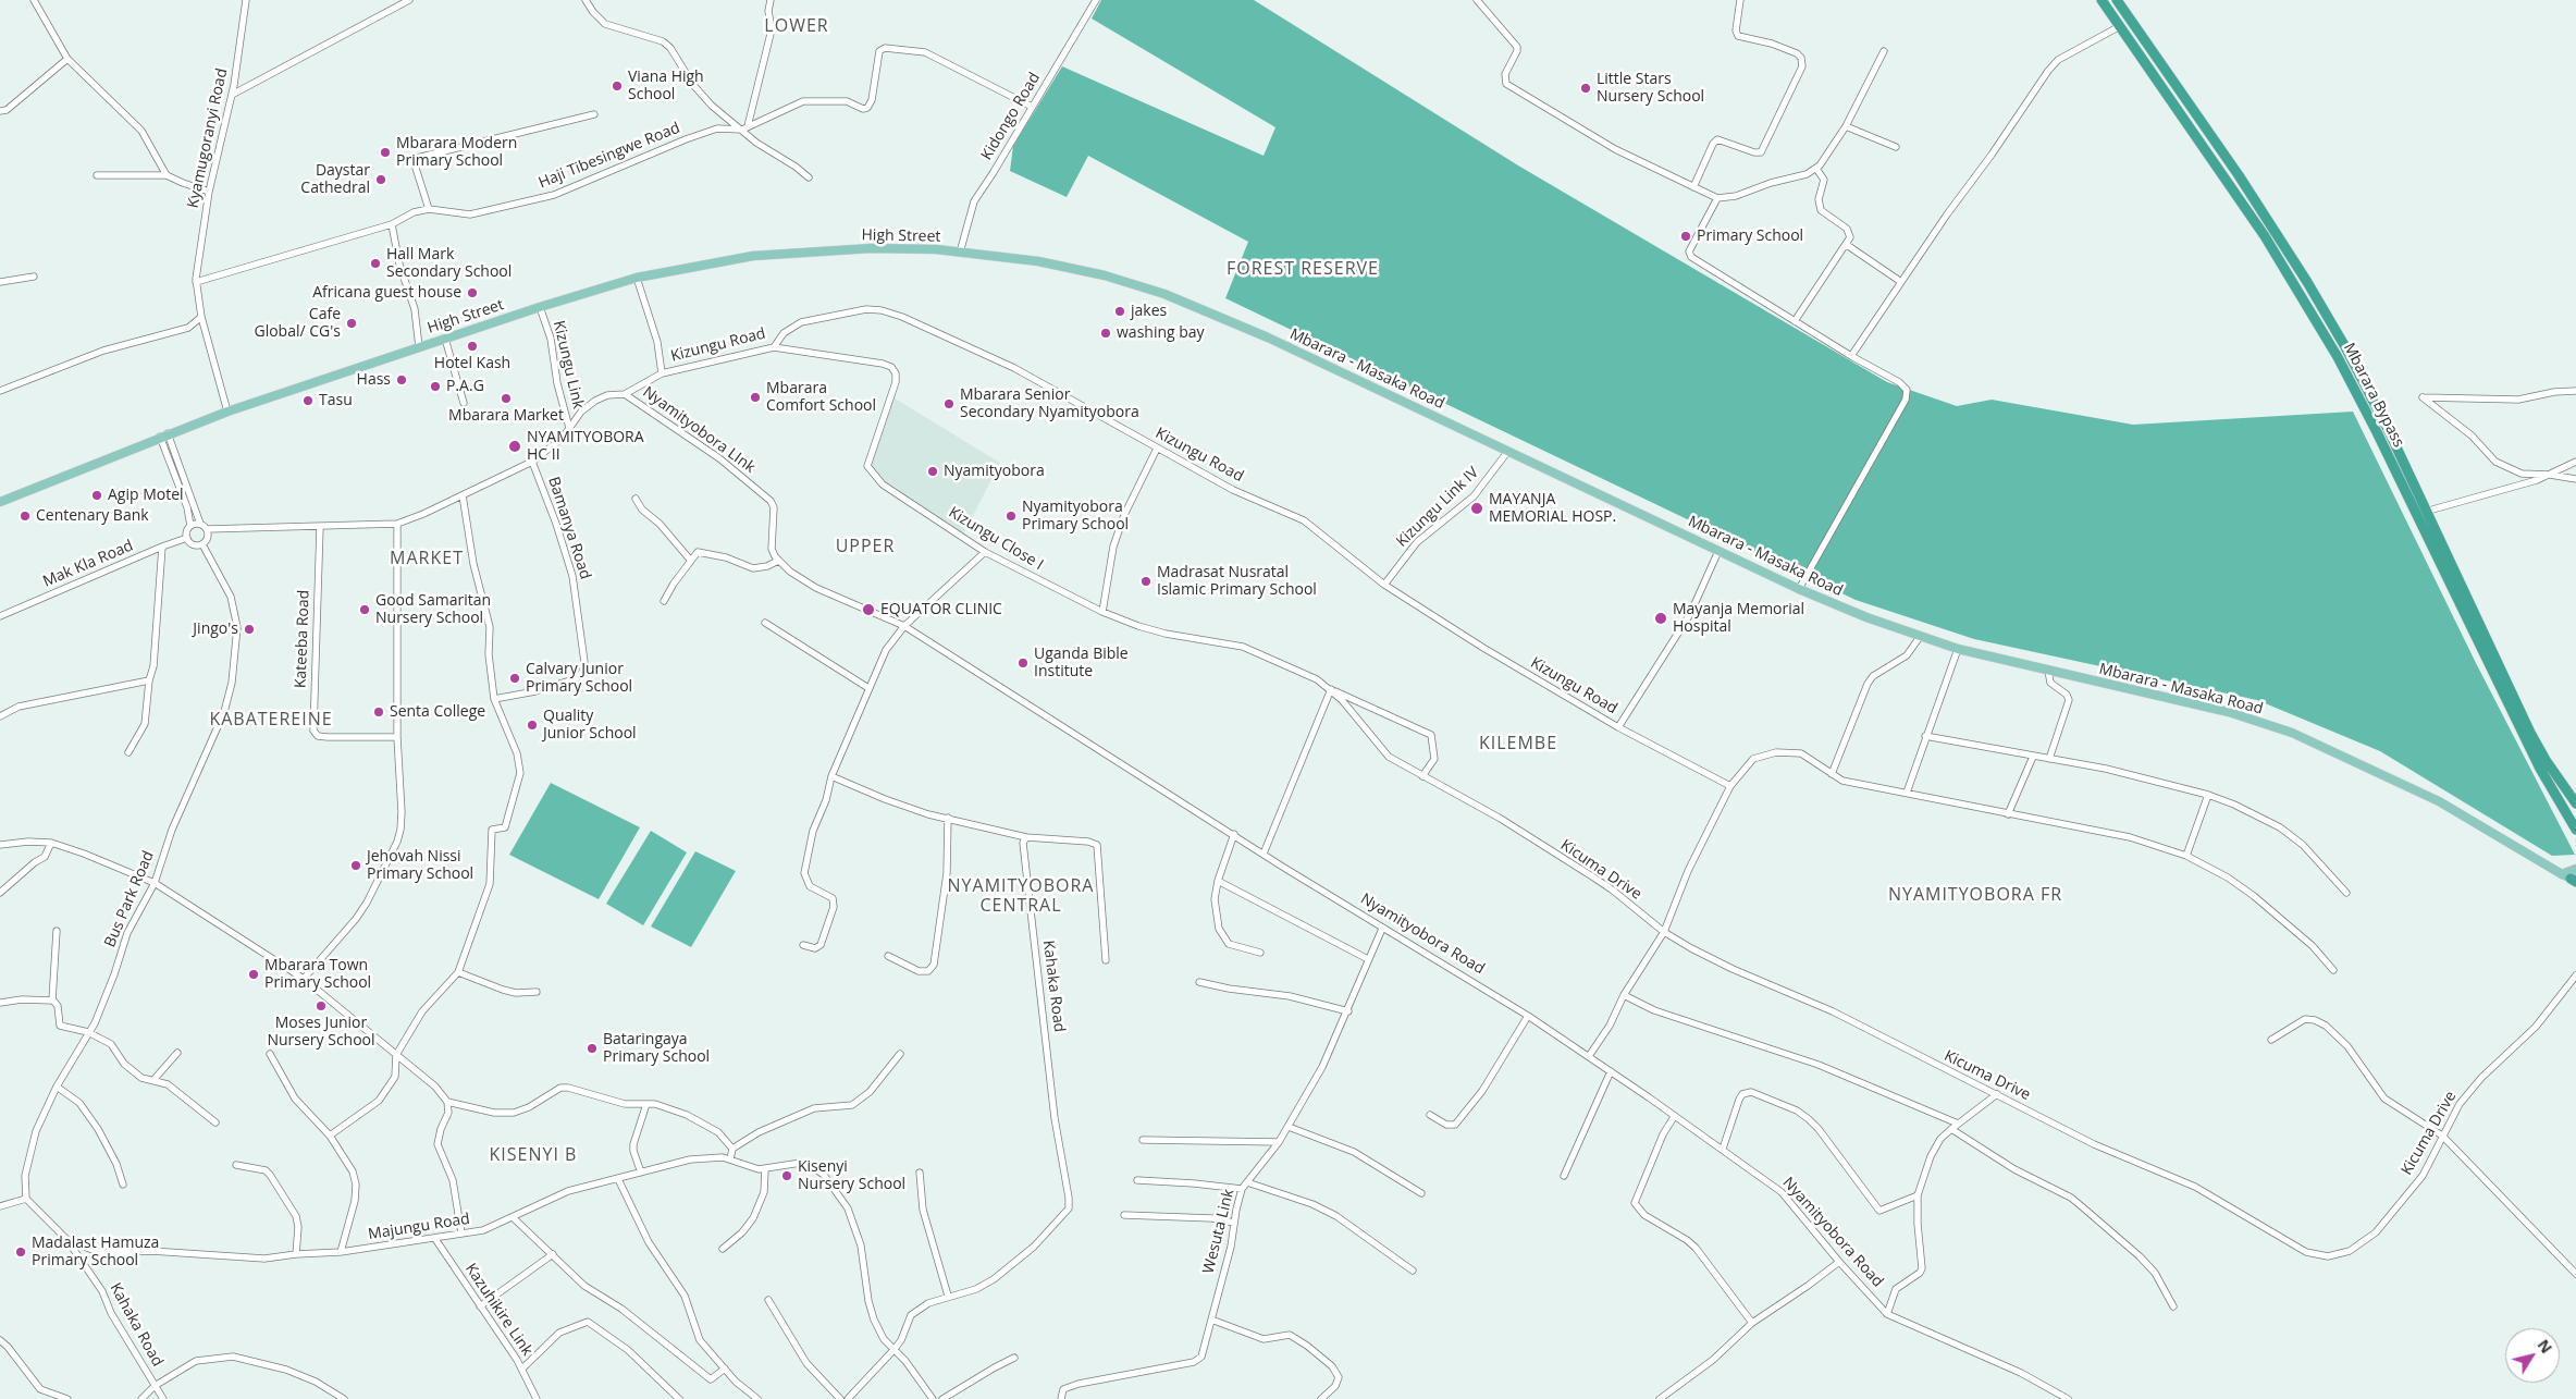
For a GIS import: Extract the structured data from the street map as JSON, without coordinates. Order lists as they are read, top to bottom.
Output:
{
  "streets": {
    "highway": ["Mbarara Bypass"],
    "main road": ["High Street", "Mbarara - Masaka Road"],
    "street": [
      "Kidongo Road",
      "Kyamugoranyi Road",
      "Haji Tibesingwe Road",
      "Kizungu Road",
      "Kizungu Link",
      "Nyamityobora LInk",
      "Kizungu Link IV",
      "Bamanya Road",
      "Kizungu Close I",
      "Mak Kla Road",
      "Kateeba Road",
      "Kicuma Drive",
      "Bus Park Road",
      "Nyamityobora Road",
      "Kahaka Road",
      "Majungu Road",
      "Wesuta Link",
      "Kazuhikire Link"
    ]
  },
  "crossings": [
    ["Kidongo Road", "High Street"],
    ["Kidongo Road", "Mbarara - Masaka Road"],
    ["Kyamugoranyi Road", "High Street"],
    ["High Street", "Kizungu Link"],
    ["High Street", "Mbarara - Masaka Road"],
    ["Kizungu Road", "Nyamityobora LInk"],
    ["Kizungu Road", "Kizungu Link IV"],
    ["Kizungu Road", "Kizungu Close I"],
    ["Kizungu Link", "Nyamityobora LInk"],
    ["Mbarara - Masaka Road", "Kizungu Link IV"],
    ["Nyamityobora LInk", "Bamanya Road"],
    ["Nyamityobora LInk", "Mak Kla Road"],
    ["Nyamityobora LInk", "Kateeba Road"],
    ["Nyamityobora LInk", "Bus Park Road"],
    ["Nyamityobora LInk", "Nyamityobora Road"],
    ["Kizungu Close I", "Kicuma Drive"],
    ["Mak Kla Road", "Bus Park Road"],
    ["Nyamityobora Road", "Wesuta Link"],
    ["Kahaka Road", "Majungu Road"],
    ["Majungu Road", "Kazuhikire Link"]
  ],
  "districts": [
    "LOWER",
    "FOREST RESERVE",
    "UPPER",
    "MARKET",
    "KABATEREINE",
    "KILEMBE",
    "NYAMITYOBORA CENTRAL",
    "NYAMITYOBORA FR",
    "KISENYI B"
  ],
  "places": [
    "Viana High School",
    "Little Stars Nursery School",
    "Mbarara Modern Primary School",
    "Daystar Cathedral",
    "Primary School",
    "Hall Mark Secondary School",
    "Africana guest house",
    "jakes",
    "Cafe Global/ CG's",
    "washing bay",
    "Hotel Kash",
    "Hass",
    "P.A.G",
    "Mbarara Comfort School",
    "Mbarara Market",
    "Tasu",
    "Mbarara Senior Secondary Nyamityobora",
    "NYAMITYOBORA HC II",
    "Nyamityobora",
    "Agip Motel",
    "MAYANJA MEMORIAL HOSP.",
    "Centenary Bank",
    "Nyamityobora Primary School",
    "Madrasat Nusratal Islamic Primary School",
    "Good Samaritan Nursery School",
    "EQUATOR CLINIC",
    "Mayanja Memorial Hospital",
    "Jingo's",
    "Uganda Bible Institute",
    "Calvary Junior Primary School",
    "Senta College",
    "Quality Junior School",
    "Jehovah Nissi Primary School",
    "Mbarara Town Primary School",
    "Moses Junior Nursery School",
    "Bataringaya Primary School",
    "Kisenyi Nursery School",
    "Madalast Hamuza Primary School"
  ],
  "north": "top right"
}
